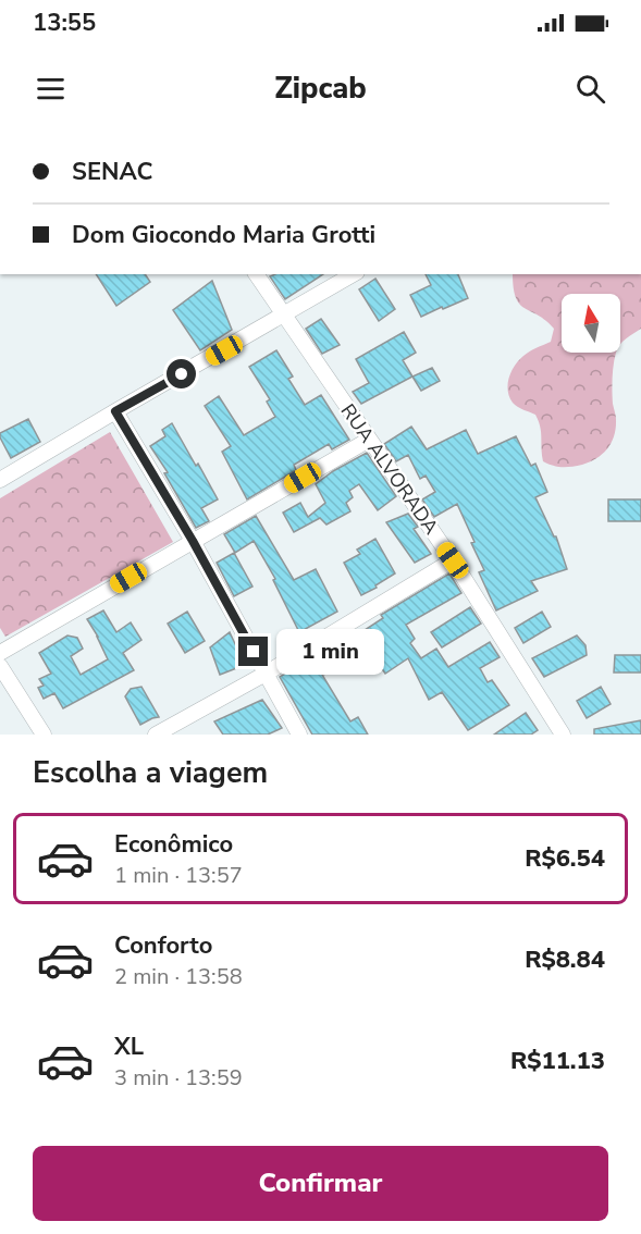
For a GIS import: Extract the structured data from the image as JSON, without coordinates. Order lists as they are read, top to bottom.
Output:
{
  "streets": {
    "street": ["RUA ALVORADA"]
  },
  "north": "top",
  "page": {
    "status": "13:55",
    "header": "Zipcab",
    "banner": ["SENAC", "Dom Giocondo Maria Grotti"],
    "bubble": "1 min",
    "heading": "Escolha a viagem",
    "list": [
      {
        "name": "Econômico",
        "note": "1 min · 13:57",
        "value": "R$6.54"
      },
      {
        "name": "Conforto",
        "note": "2 min · 13:58",
        "value": "R$8.84"
      },
      {
        "name": "XL",
        "note": "3 min · 13:59",
        "value": "R$11.13"
      }
    ],
    "buttons": "Confirmar"
  }
}
